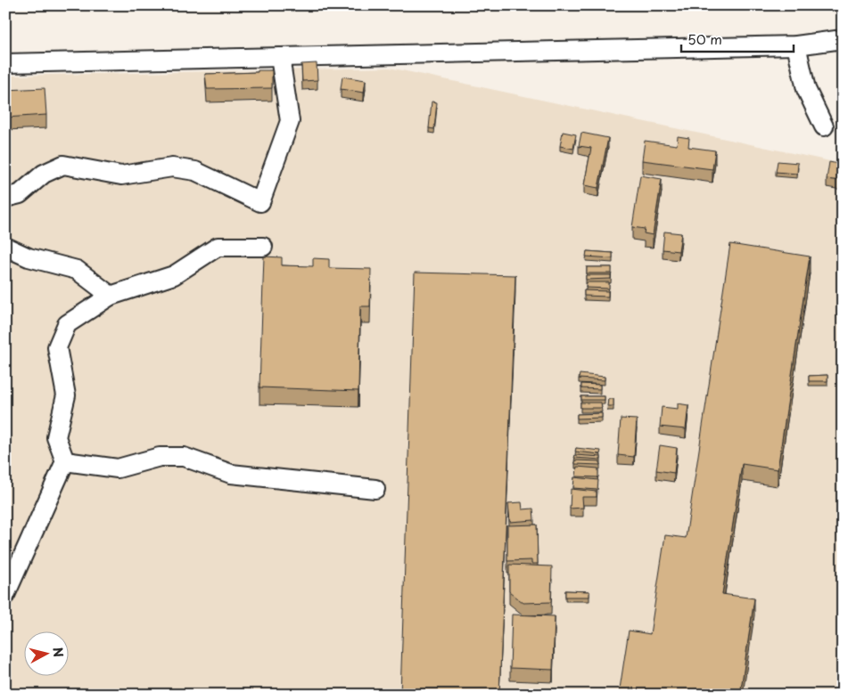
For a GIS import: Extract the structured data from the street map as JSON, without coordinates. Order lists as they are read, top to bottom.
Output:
{
  "scale_bar": "50 m",
  "north": "right"
}
